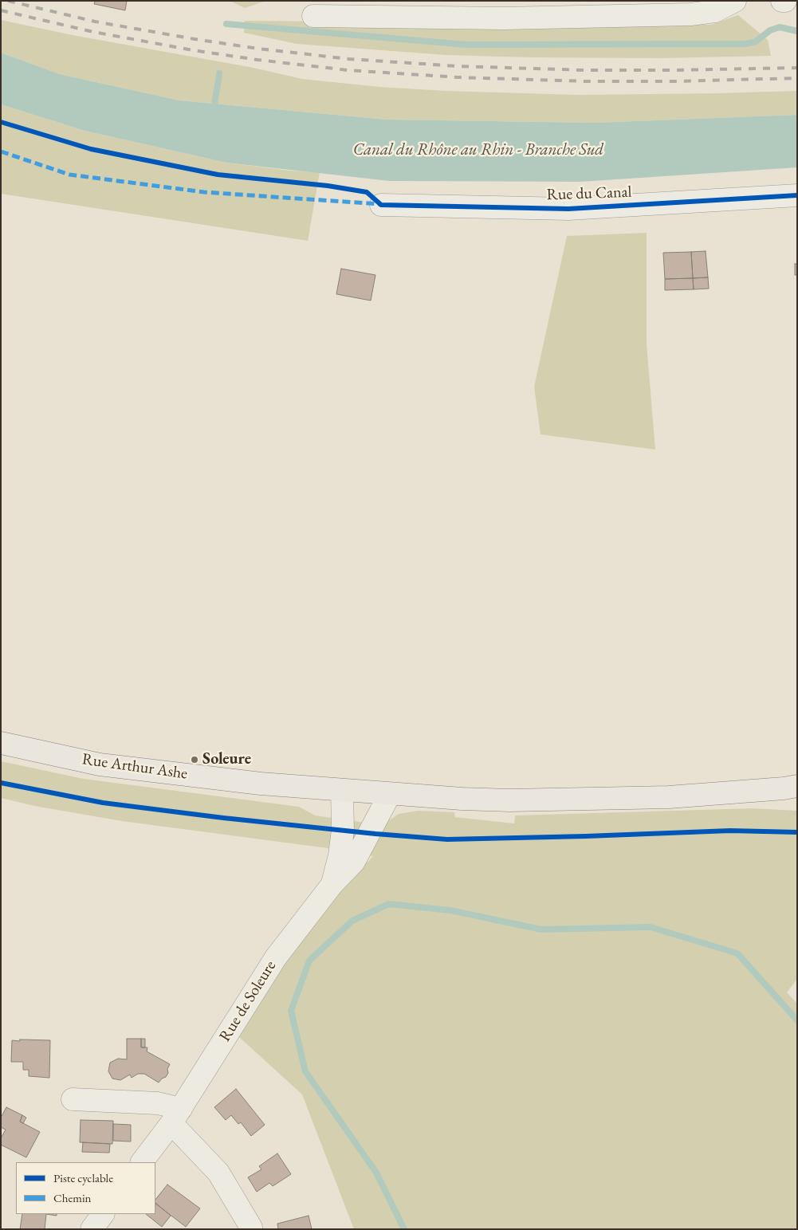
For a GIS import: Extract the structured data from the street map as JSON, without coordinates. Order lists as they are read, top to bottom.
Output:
{
  "streets": {
    "main road": ["Rue Arthur Ashe"],
    "street": ["Rue du Canal", "Rue de Soleure"]
  },
  "crossings": [
    ["Rue Arthur Ashe", "Rue de Soleure"]
  ],
  "water": ["Canal du Rhône au Rhin - Branche Sud"],
  "places": ["Soleure"],
  "legend": ["Piste cyclable", "Chemin"]
}
